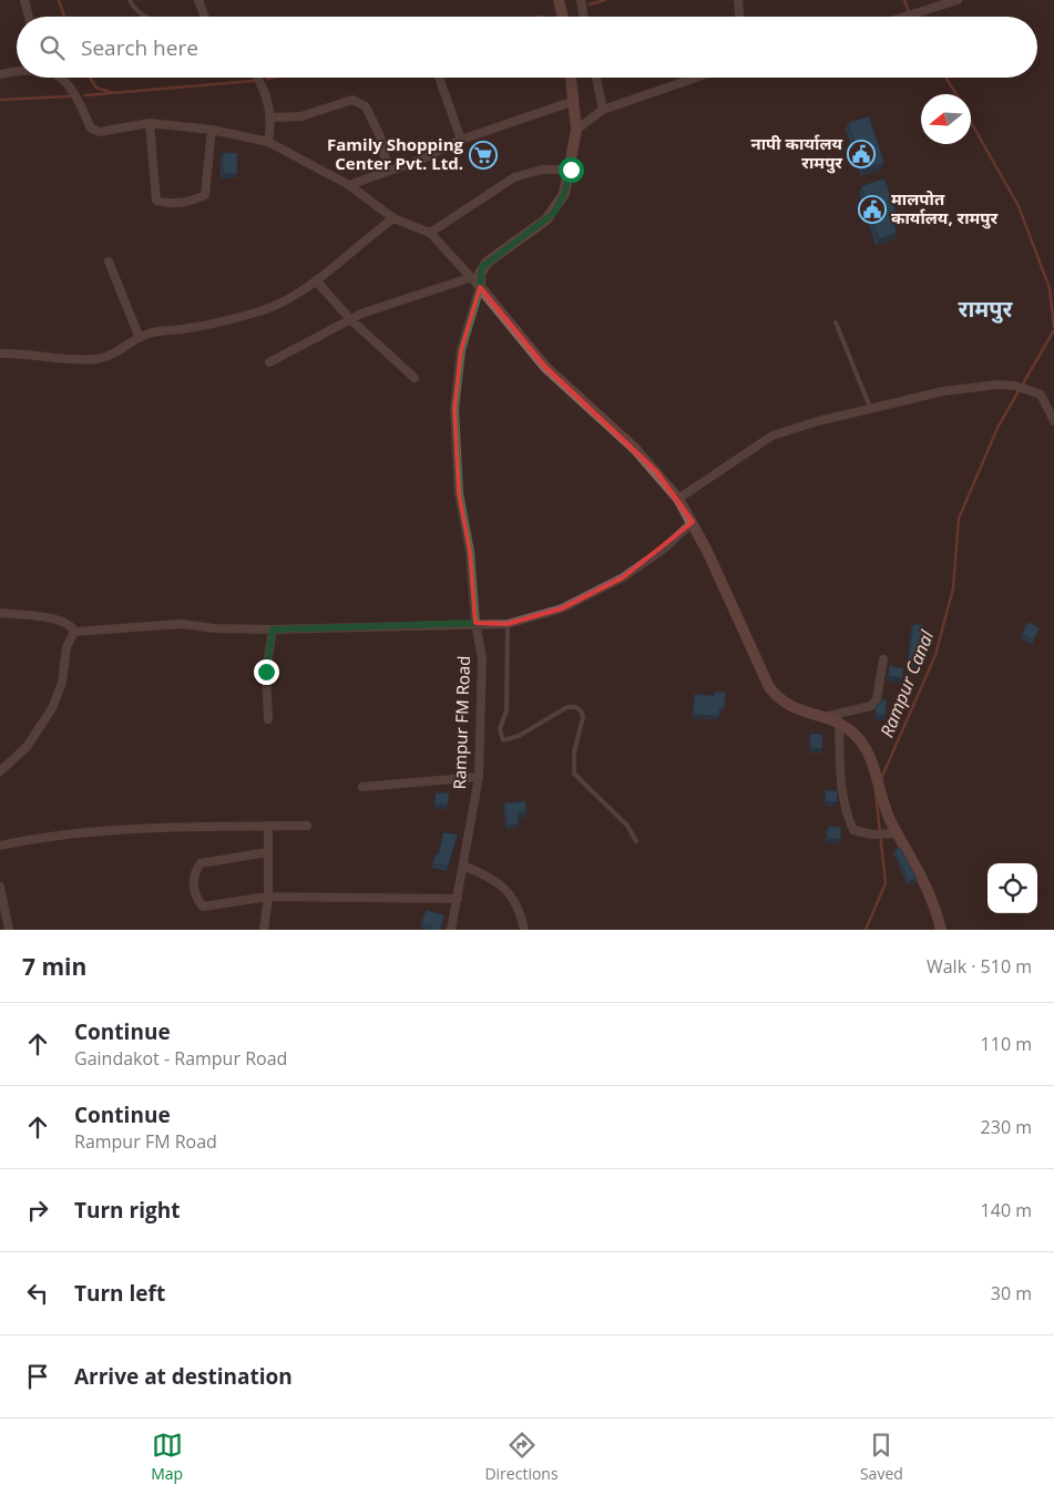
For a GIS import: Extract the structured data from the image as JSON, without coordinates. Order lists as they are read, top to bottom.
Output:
{
  "streets": {
    "street": ["Rampur FM Road"]
  },
  "districts": ["रामपुर"],
  "water": ["Rampur Canal"],
  "places": {
    "public building": ["नापी कार्यालय रामपुर", "मालपोत कार्यालय, रामपुर"],
    "supermarket": ["Family Shopping Center Pvt. Ltd."]
  },
  "north": "left",
  "page": {
    "search": "Search here",
    "heading": ["7 min", "Walk · 510 m"],
    "list": [
      ["Continue", "Gaindakot - Rampur Road", "110 m"],
      ["Continue", "Rampur FM Road", "230 m"],
      ["Turn right", "140 m"],
      ["Turn left", "30 m"],
      "Arrive at destination"
    ],
    "nav": ["Map", "Directions", "Saved"]
  }
}
